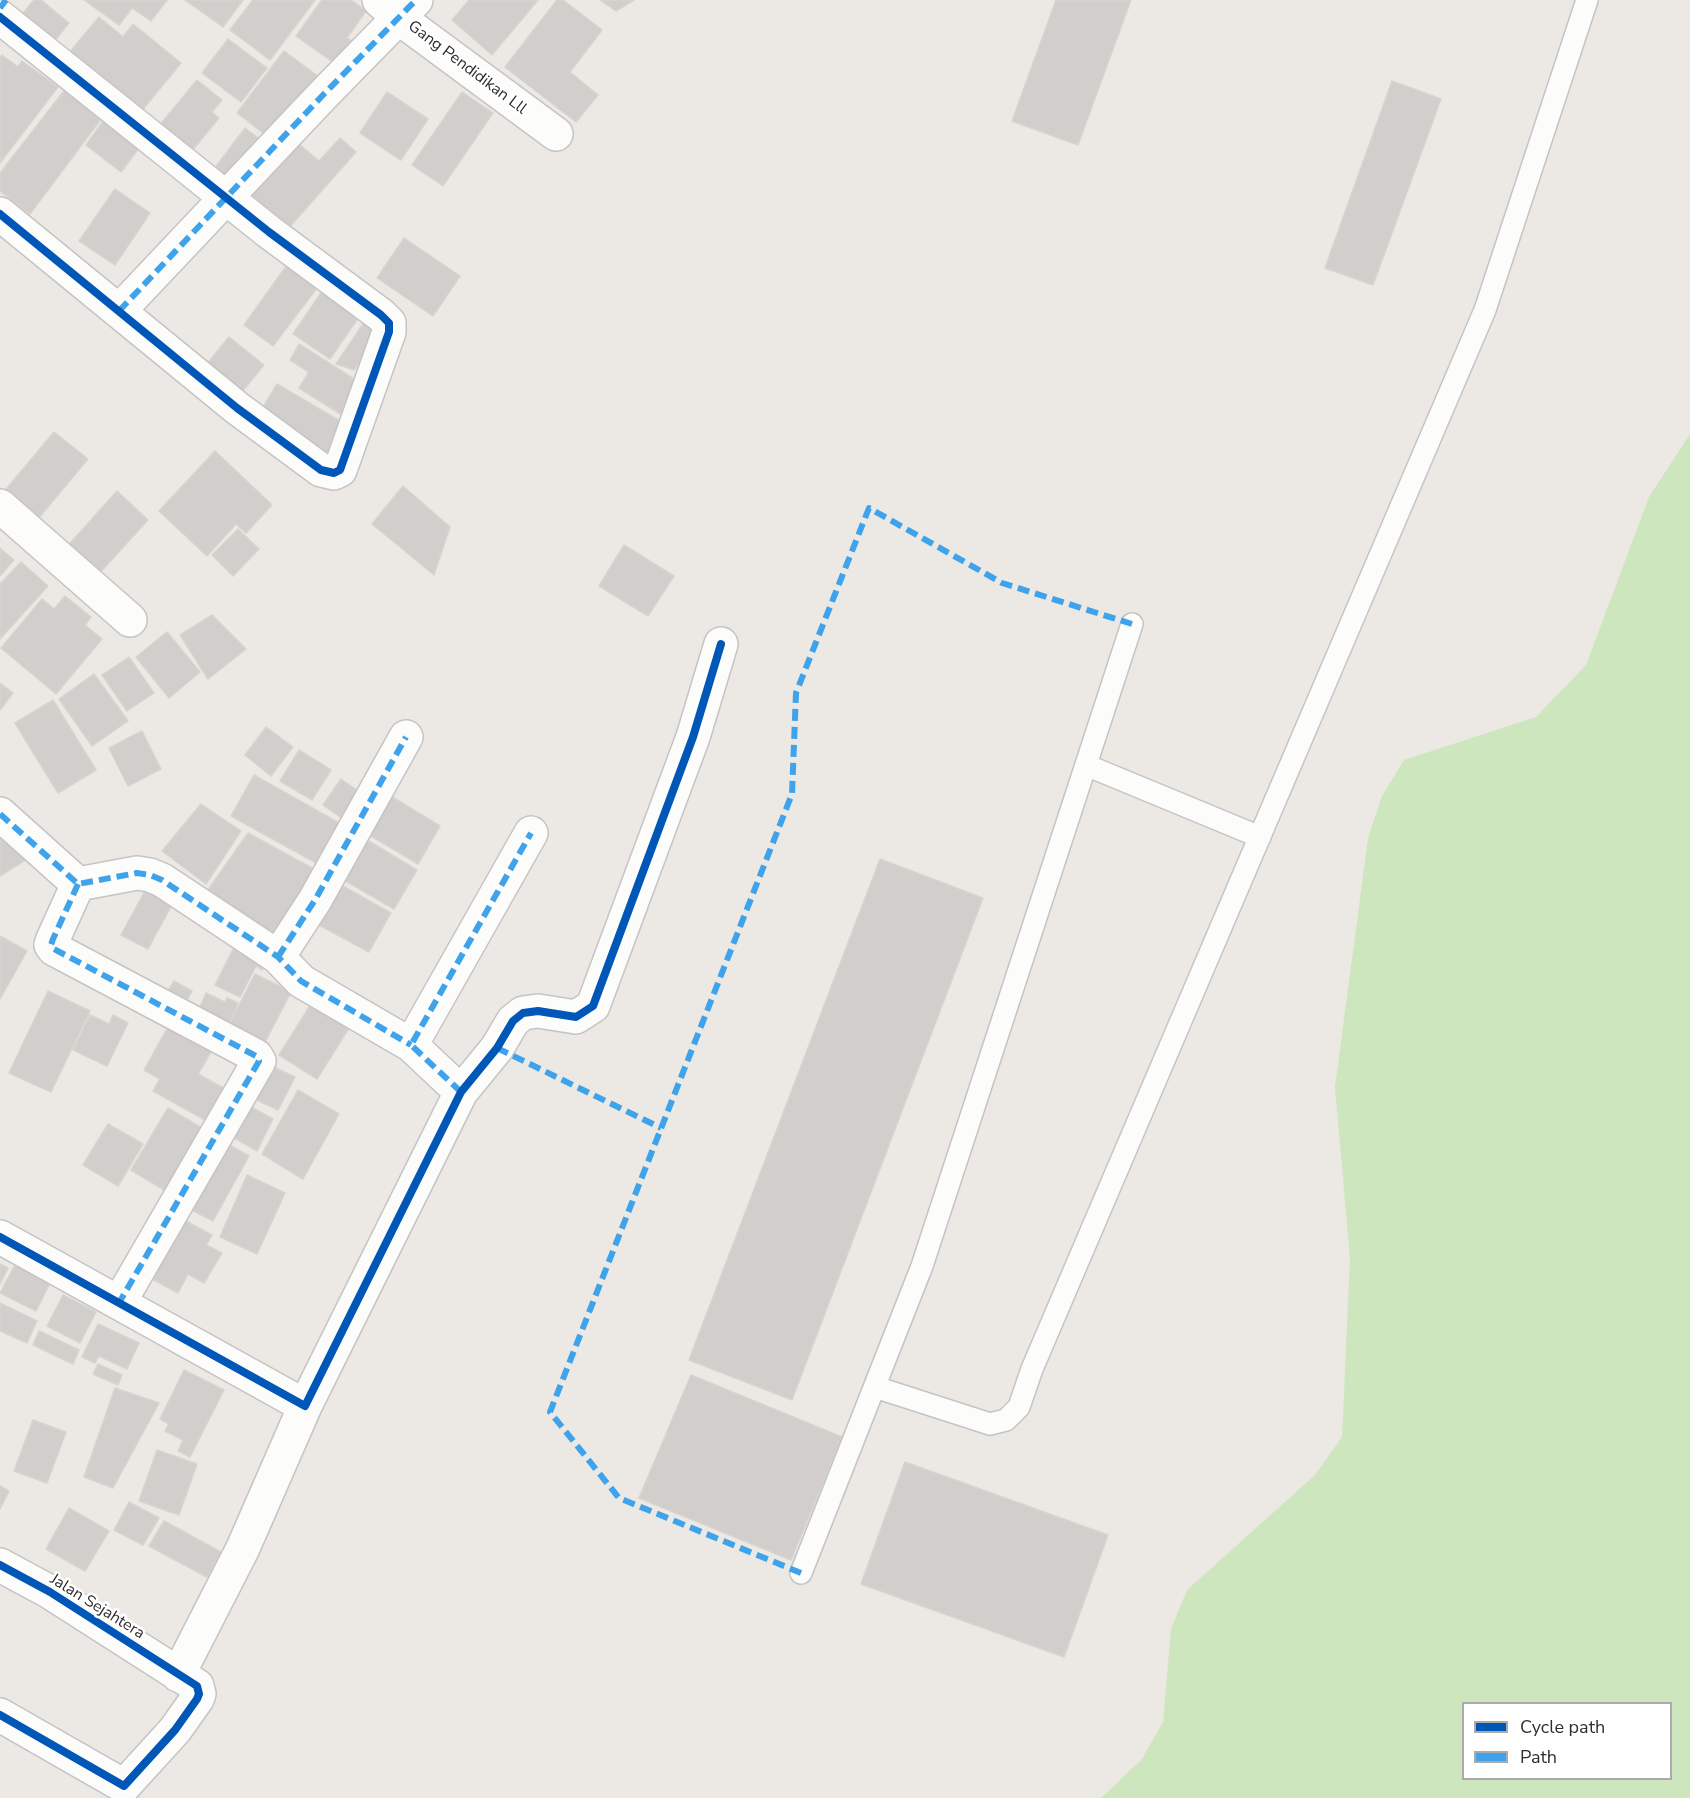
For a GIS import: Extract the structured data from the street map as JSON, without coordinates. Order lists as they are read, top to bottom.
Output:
{
  "streets": {
    "street": ["Gang Pendidikan Lll", "Jalan Sejahtera"]
  },
  "legend": ["Cycle path", "Path"]
}
